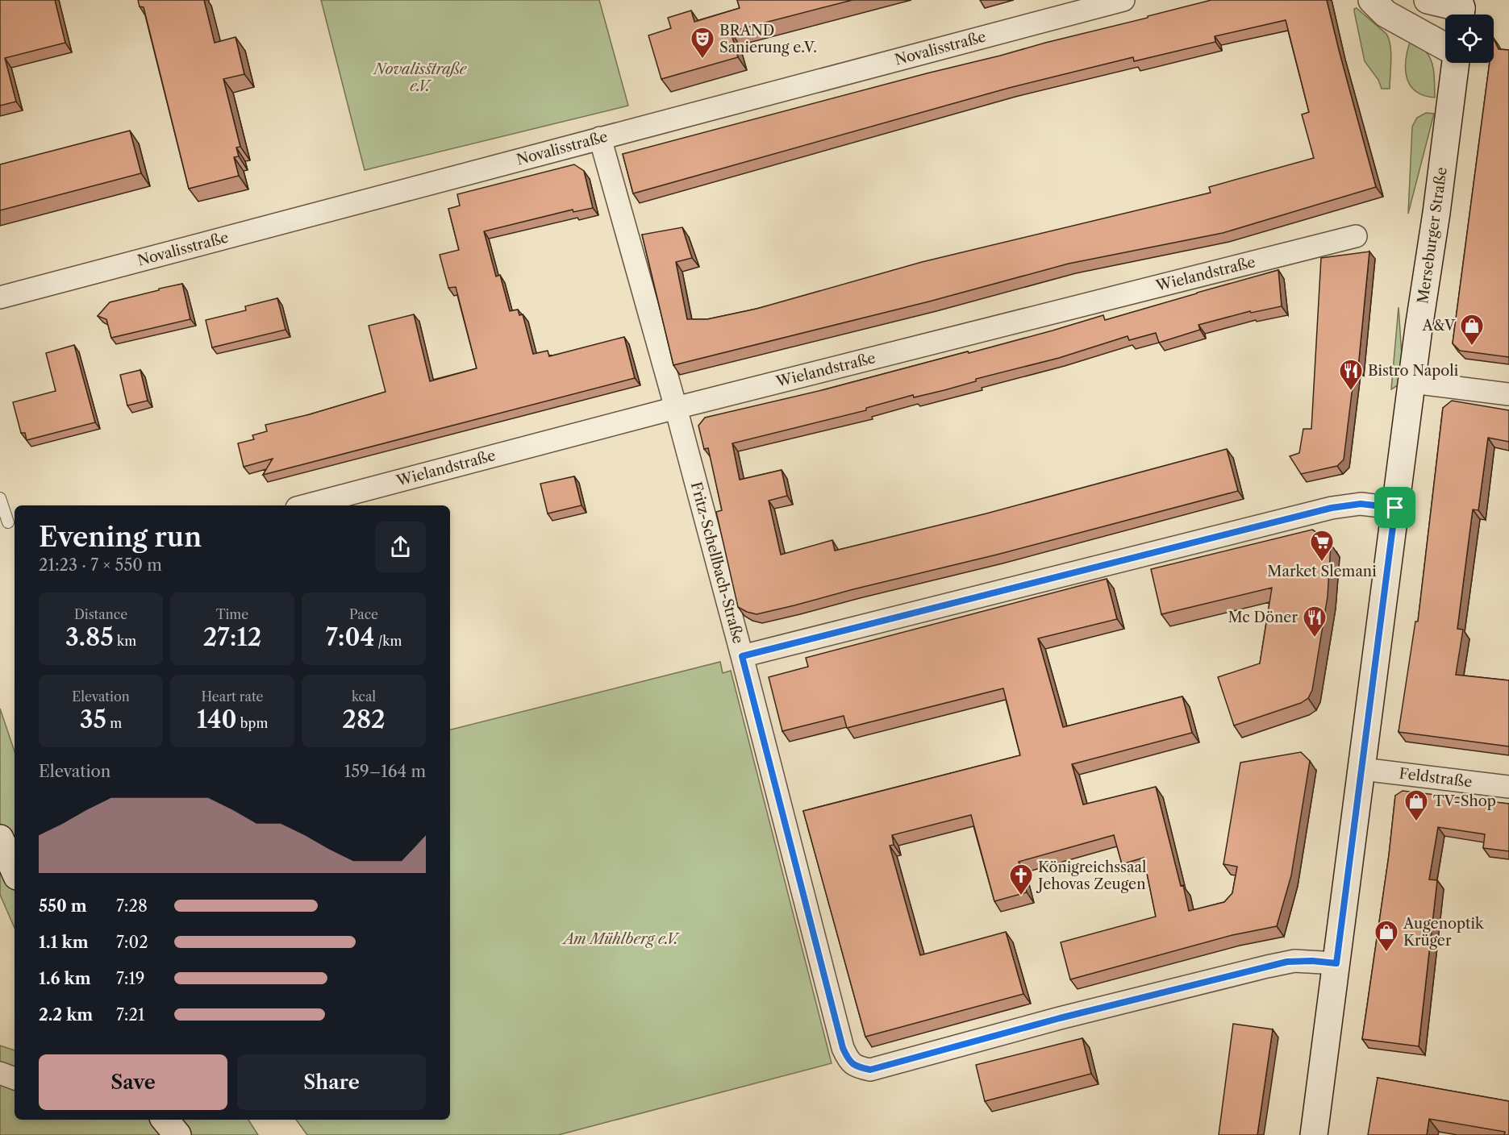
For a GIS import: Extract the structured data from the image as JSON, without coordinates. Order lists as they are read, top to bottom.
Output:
{
  "streets": {
    "main road": ["Merseburger Straße"],
    "street": [
      "Novalisstraße",
      "Wielandstraße",
      "Fritz-Schellbach-Straße",
      "Feldstraße"
    ]
  },
  "crossings": [
    ["Novalisstraße", "Fritz-Schellbach-Straße"],
    ["Merseburger Straße", "Fritz-Schellbach-Straße"],
    ["Merseburger Straße", "Feldstraße"],
    ["Wielandstraße", "Fritz-Schellbach-Straße"]
  ],
  "parks": ["Novalisstraße e.V.", "Am Mühlberg e.V."],
  "places": {
    "theatre": ["BRAND Sanierung e.V."],
    "shop": ["A&V", "TV-Shop", "Augenoptik Krüger"],
    "restaurant": ["Bistro Napoli", "Mc Döner"],
    "supermarket": ["Market Slemani"],
    "church": ["Königreichssaal Jehovas Zeugen"]
  },
  "page": {
    "heading": ["Evening run", "21:23 · 7 × 550 m"],
    "stats": [
      ["Distance", "3.85 km"],
      ["Time", "27:12"],
      ["Pace", "7:04 /km"],
      ["Elevation", "35 m"],
      ["Heart rate", "140 bpm"],
      ["kcal", "282"]
    ],
    "chart": ["Elevation", "159–164 m"],
    "list": [
      {
        "name": "550 m",
        "note": "7:28"
      },
      {
        "name": "1.1 km",
        "note": "7:02"
      },
      {
        "name": "1.6 km",
        "note": "7:19"
      },
      {
        "name": "2.2 km",
        "note": "7:21"
      }
    ],
    "buttons": ["Save", "Share"]
  }
}
